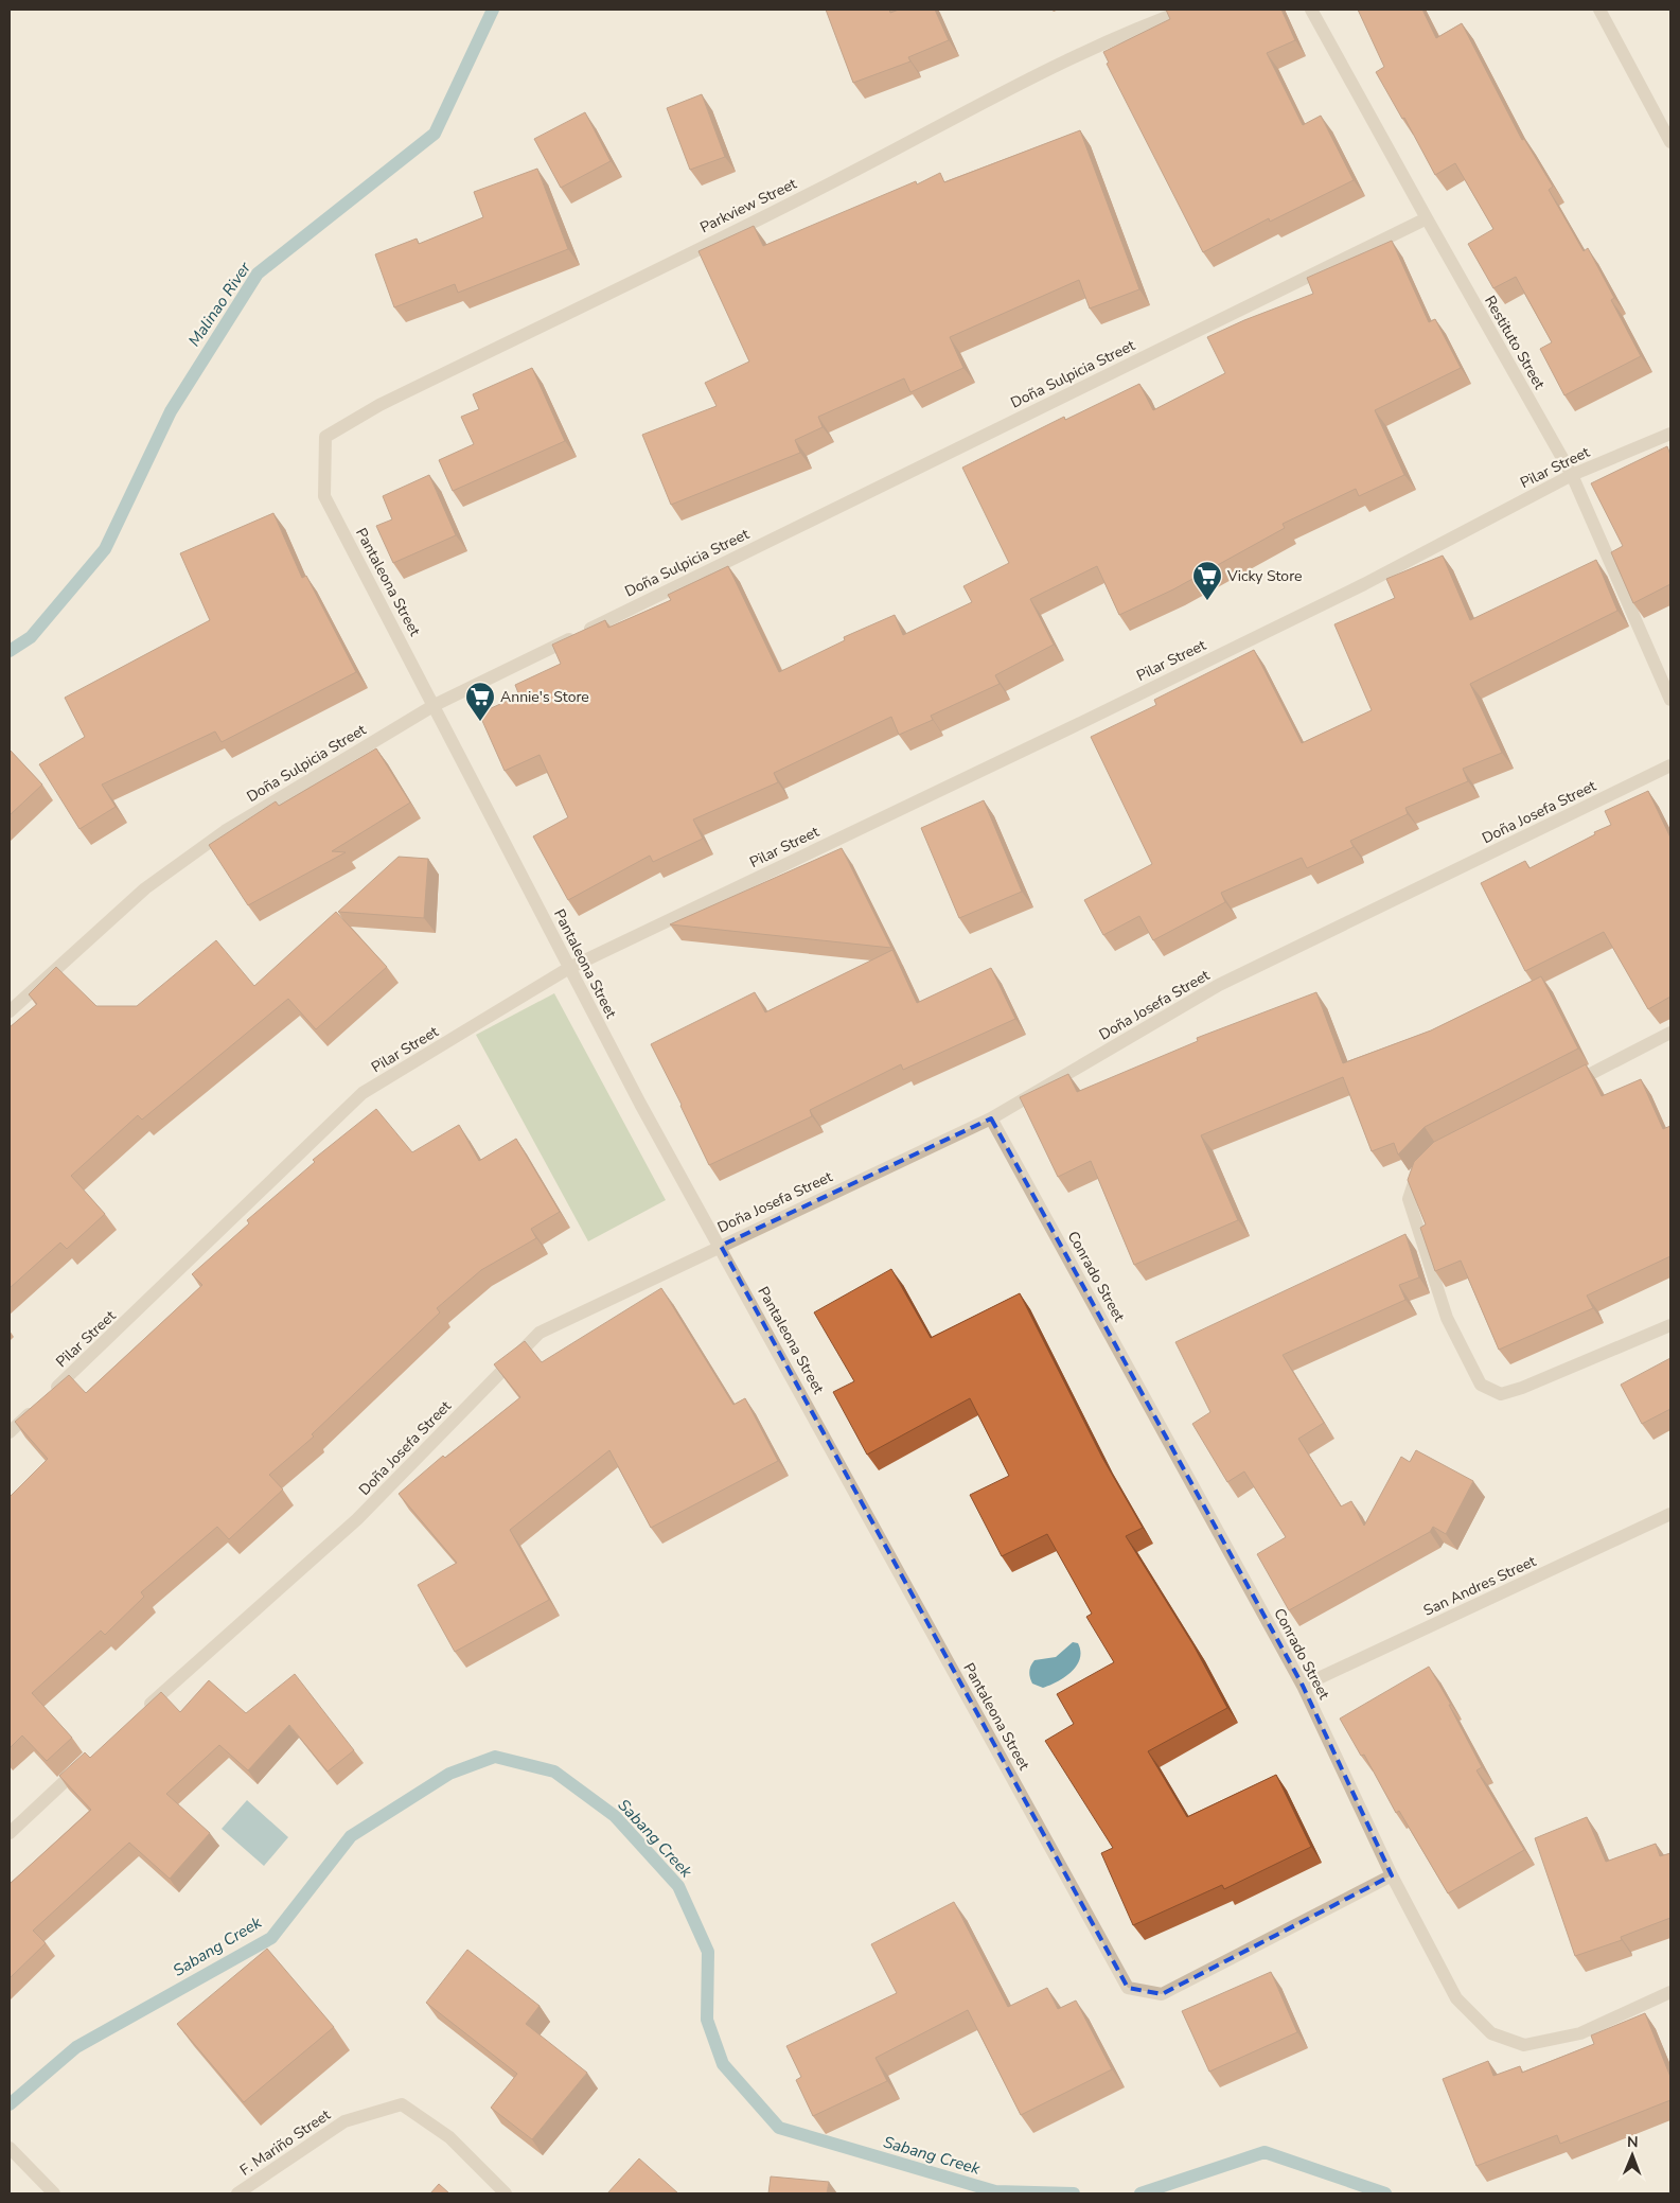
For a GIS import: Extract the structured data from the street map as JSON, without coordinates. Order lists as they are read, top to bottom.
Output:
{
  "streets": {
    "street": [
      "Parkview Street",
      "Restituto Street",
      "Doña Sulpicia Street",
      "Pilar Street",
      "Pantaleona Street",
      "Doña Josefa Street",
      "Conrado Street",
      "San Andres Street",
      "F. Mariño Street"
    ]
  },
  "crossings": [
    ["Parkview Street", "Pantaleona Street"],
    ["Restituto Street", "Doña Sulpicia Street"],
    ["Restituto Street", "Pilar Street"],
    ["Doña Sulpicia Street", "Pantaleona Street"],
    ["Pilar Street", "Pantaleona Street"],
    ["Pantaleona Street", "Doña Josefa Street"],
    ["Pantaleona Street", "Conrado Street"],
    ["Doña Josefa Street", "Conrado Street"],
    ["Conrado Street", "San Andres Street"]
  ],
  "water": ["Malinao River", "Sabang Creek"],
  "places": {
    "supermarket": ["Vicky Store", "Annie's Store"]
  },
  "north": "top"
}
